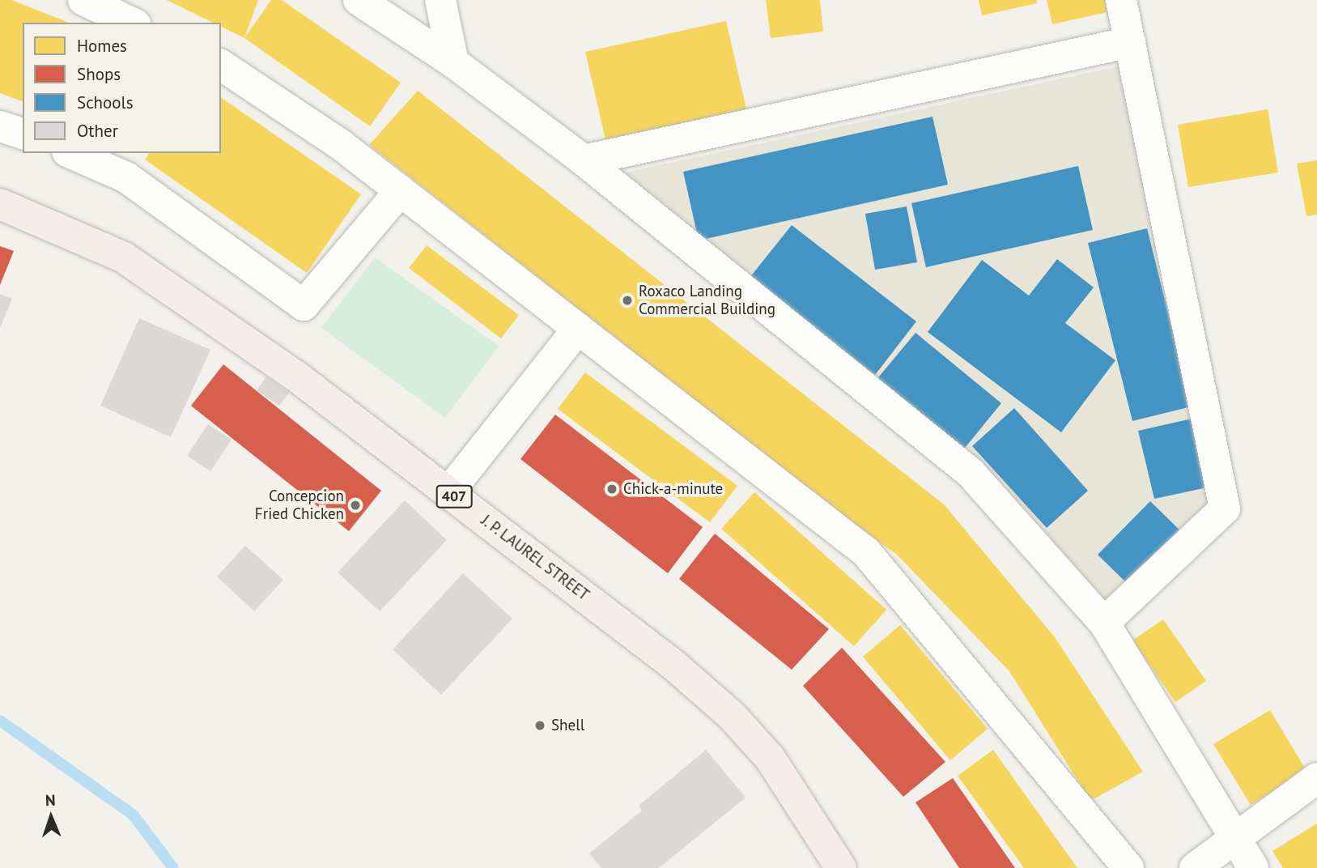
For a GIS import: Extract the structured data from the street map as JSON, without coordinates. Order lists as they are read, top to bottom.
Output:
{
  "streets": {
    "main road": ["407", "J. P. LAUREL STREET"]
  },
  "places": [
    "Roxaco Landing Commercial Building",
    "Chick-a-minute",
    "Concepcion Fried Chicken",
    "Shell"
  ],
  "legend": [
    "Homes",
    "Shops",
    "Schools",
    "Other"
  ],
  "north": "top"
}
